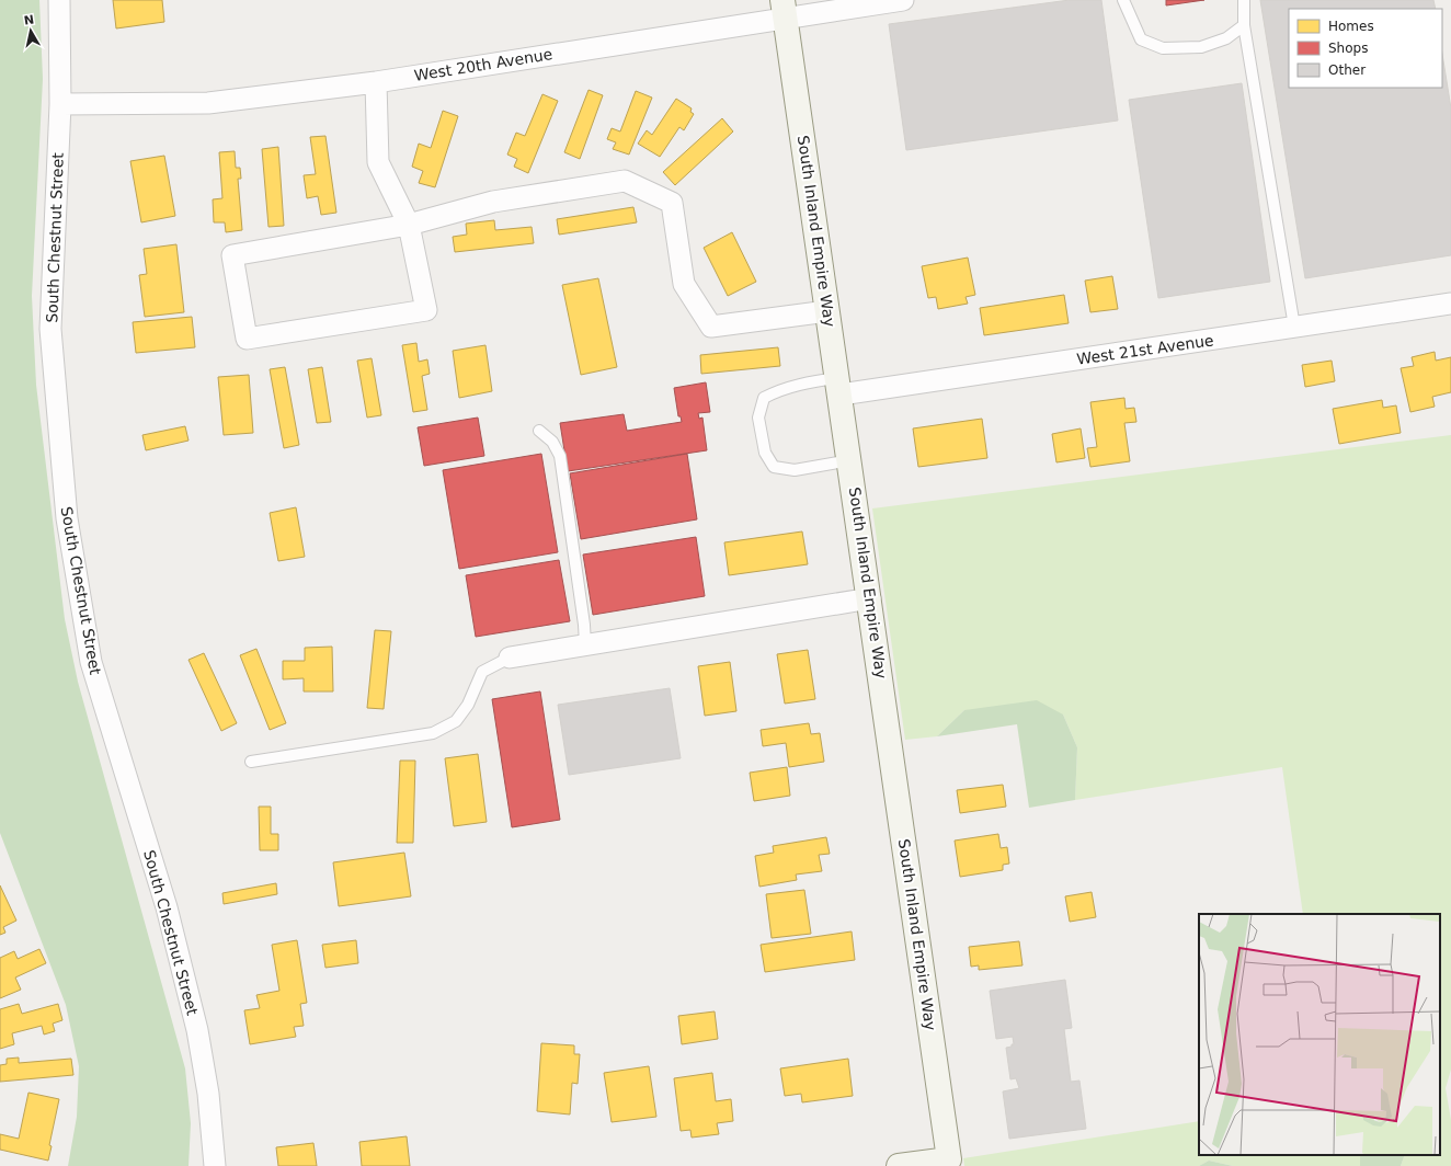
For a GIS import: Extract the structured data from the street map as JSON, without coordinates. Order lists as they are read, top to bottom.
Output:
{
  "streets": {
    "street": [
      "West 20th Avenue",
      "South Inland Empire Way",
      "South Chestnut Street",
      "West 21st Avenue"
    ]
  },
  "crossings": [
    ["West 20th Avenue", "South Inland Empire Way"],
    ["West 20th Avenue", "South Chestnut Street"],
    ["South Inland Empire Way", "West 21st Avenue"]
  ],
  "legend": ["Homes", "Shops", "Other"],
  "north": "top"
}
